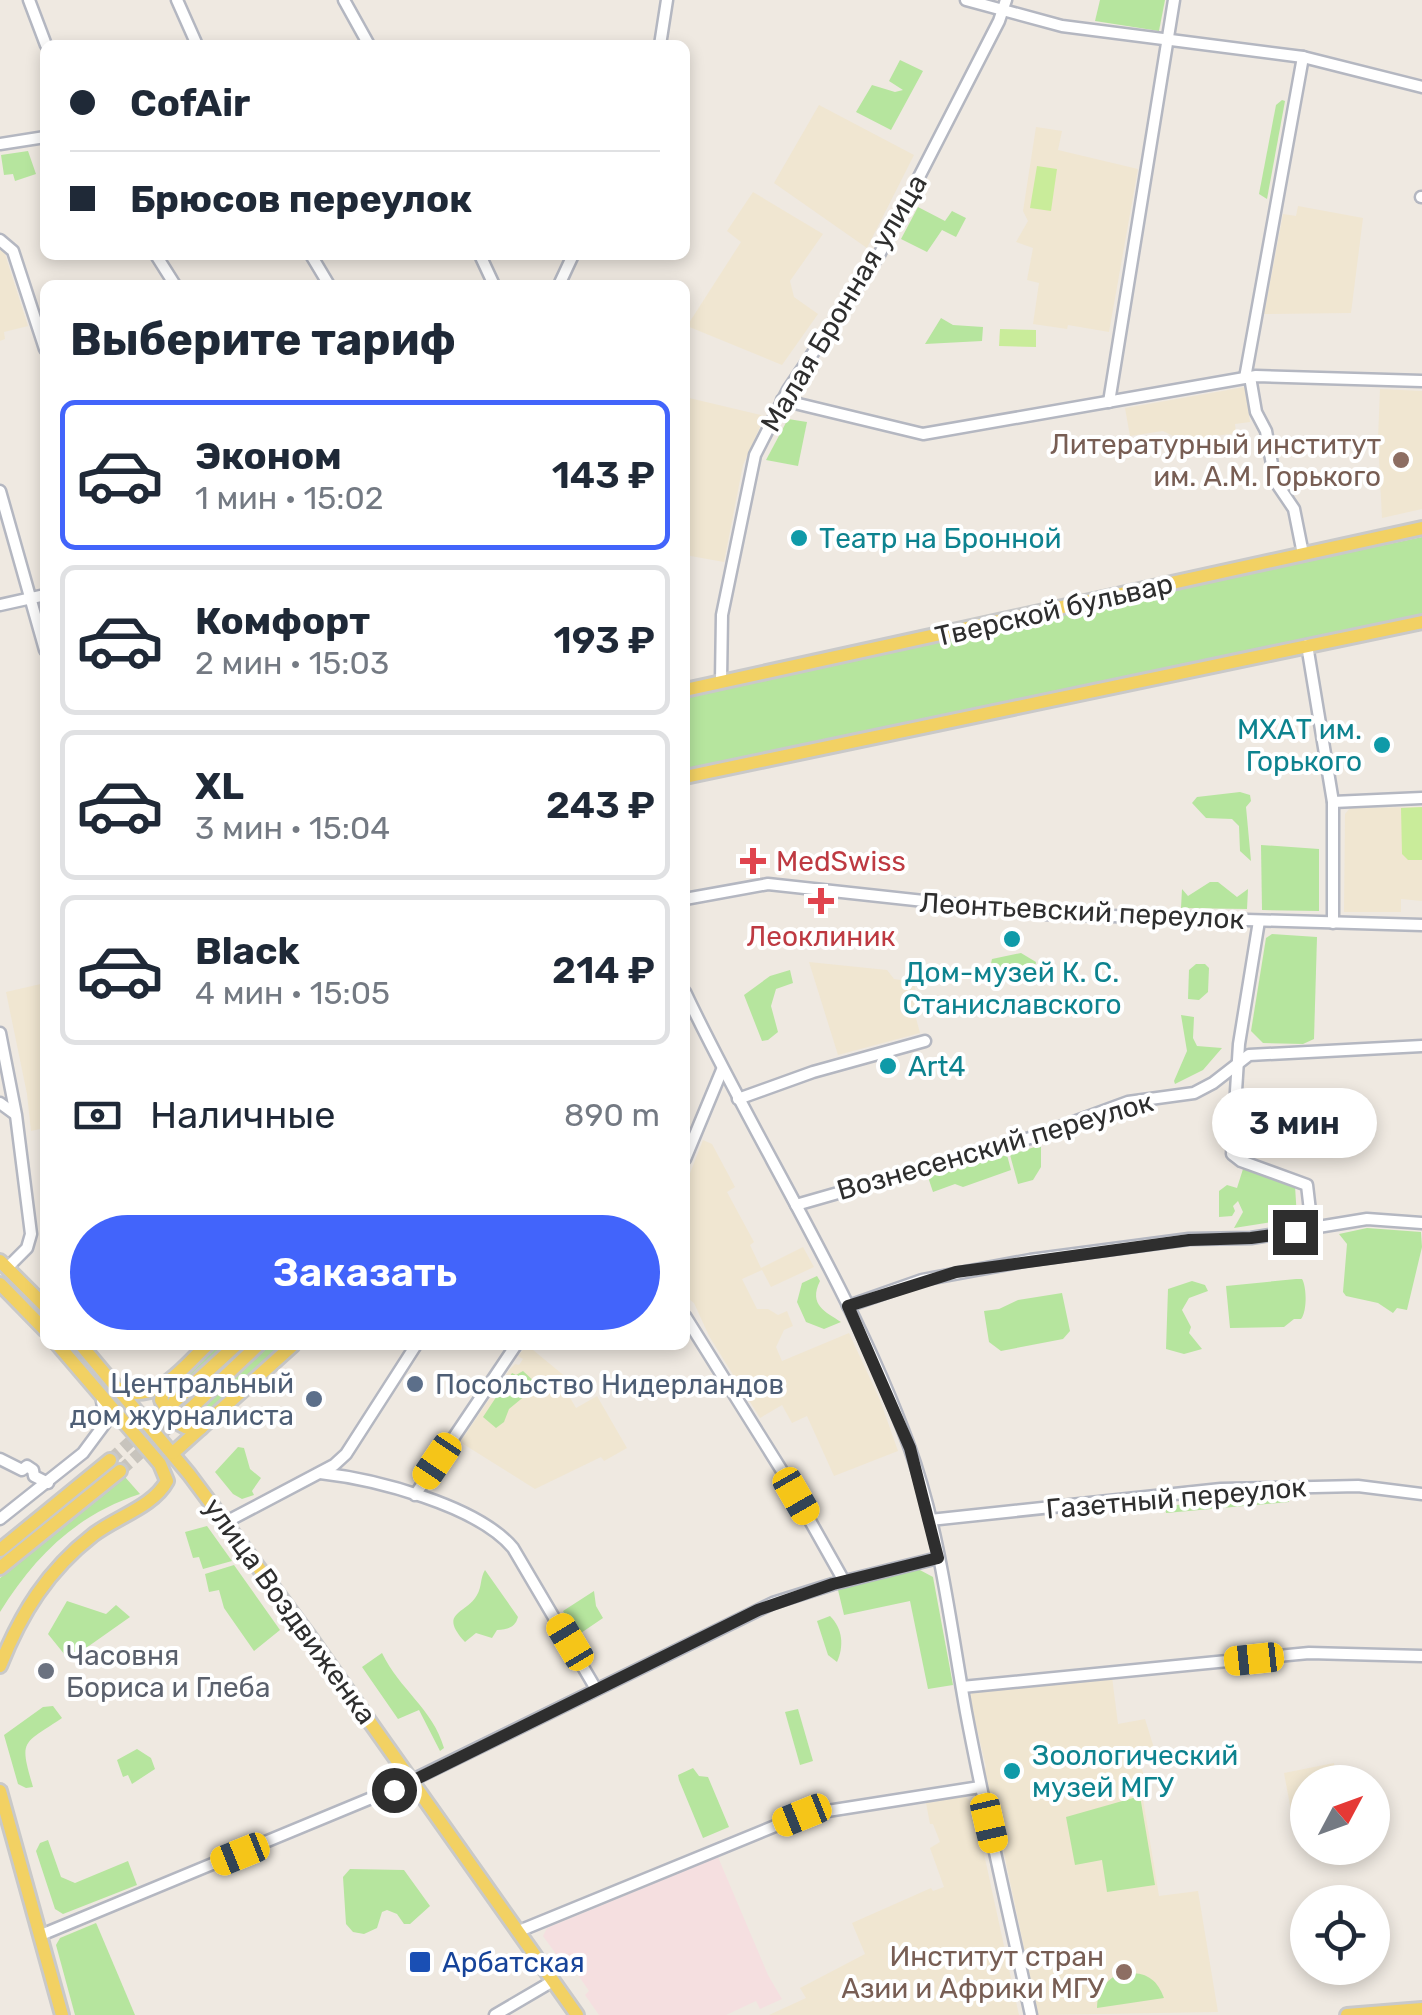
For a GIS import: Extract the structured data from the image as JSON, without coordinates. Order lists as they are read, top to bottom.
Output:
{
  "streets": {
    "main road": ["Тверской бульвар", "улица Воздвиженка"],
    "street": [
      "Малая Бронная улица",
      "Леонтьевский переулок",
      "Вознесенский переулок",
      "Газетный переулок"
    ]
  },
  "crossings": [
    ["Малая Бронная улица", "Тверской бульвар"]
  ],
  "places": {
    "other": [
      "Литературный институт им. А.М. Горького",
      "Театр на Бронной",
      "МХАТ им. Горького",
      "Дом-музей К. С. Станиславского",
      "Art4",
      "Посольство Нидерландов",
      "Центральный дом журналиста",
      "Часовня Бориса и Глеба",
      "Зоологический музей МГУ",
      "Институт стран Азии и Африки МГУ"
    ],
    "health": ["MedSwiss", "Леоклиник"],
    "transit": ["Арбатская"]
  },
  "north": "top right",
  "page": {
    "banner": ["CofAir", "Брюсов переулок"],
    "heading": "Выберите тариф",
    "list": [
      {
        "name": "Эконом",
        "note": "1 мин · 15:02",
        "value": "143 ₽"
      },
      {
        "name": "Комфорт",
        "note": "2 мин · 15:03",
        "value": "193 ₽"
      },
      {
        "name": "XL",
        "note": "3 мин · 15:04",
        "value": "243 ₽"
      },
      {
        "name": "Black",
        "note": "4 мин · 15:05",
        "value": "214 ₽"
      }
    ],
    "pay": ["Наличные", "890 m"],
    "bubble": "3 мин",
    "buttons": "Заказать"
  }
}
